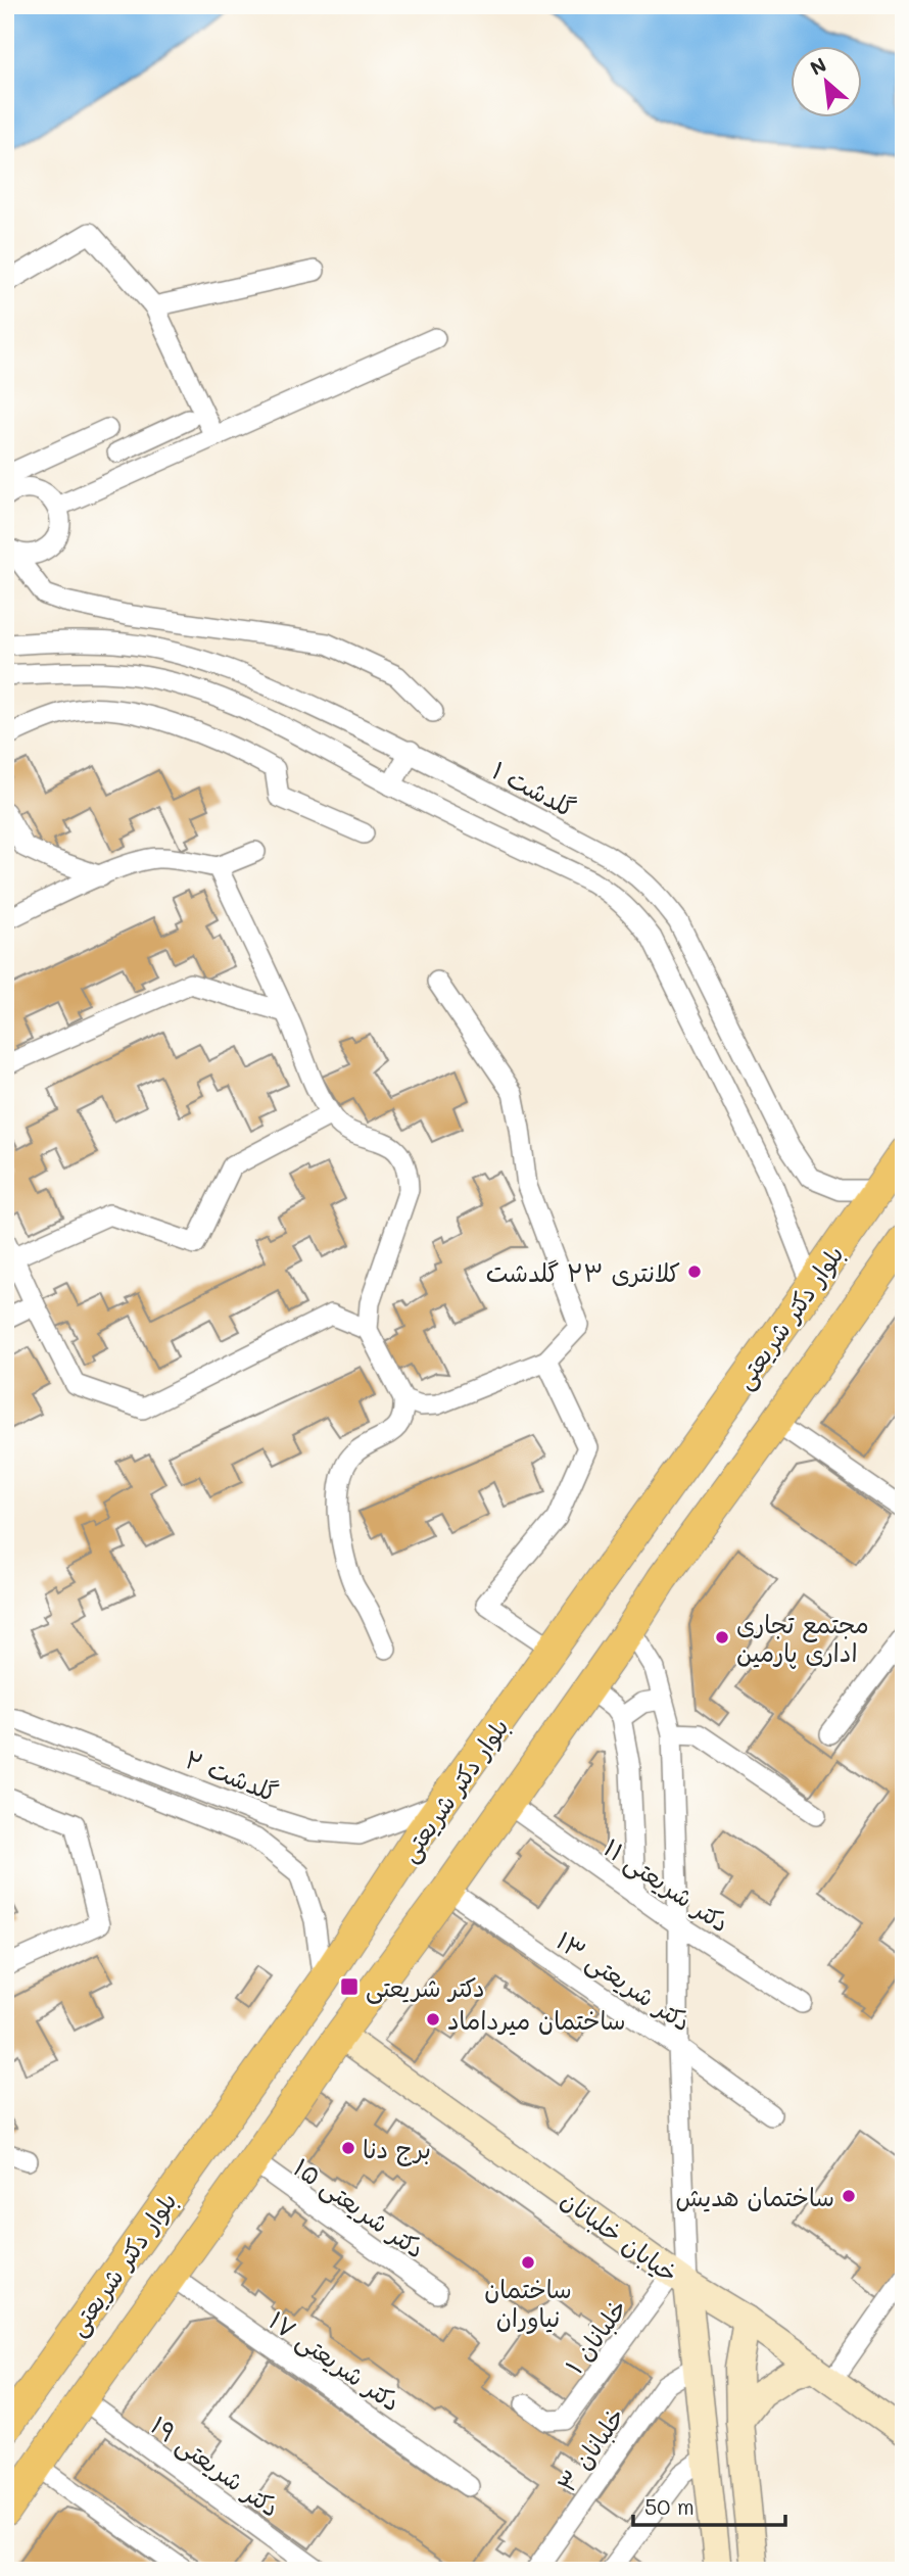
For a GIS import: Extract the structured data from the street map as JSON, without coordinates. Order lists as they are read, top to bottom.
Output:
{
  "streets": {
    "main road": ["بلوار دکتر شریعتی", "خیابان خلبانان"],
    "street": [
      "گلدشت ۱",
      "گلدشت ۲",
      "۱۱ دکتر شریعتی",
      "۱۳ دکتر شریعتی",
      "۱۵ دکتر شریعتی",
      "۱ خلبانان",
      "۱۷ دکتر شریعتی",
      "۳ خلبانان",
      "۱۹ دکتر شریعتی"
    ]
  },
  "crossings": [
    ["گلدشت ۱", "بلوار دکتر شریعتی"],
    ["بلوار دکتر شریعتی", "گلدشت ۲"],
    ["بلوار دکتر شریعتی", "۱۱ دکتر شریعتی"],
    ["بلوار دکتر شریعتی", "۱۳ دکتر شریعتی"],
    ["بلوار دکتر شریعتی", "۱۵ دکتر شریعتی"],
    ["بلوار دکتر شریعتی", "خیابان خلبانان"],
    ["بلوار دکتر شریعتی", "۱۷ دکتر شریعتی"],
    ["بلوار دکتر شریعتی", "۱۹ دکتر شریعتی"],
    ["خیابان خلبانان", "۱ خلبانان"]
  ],
  "places": {
    "other": [
      "کلانتری ۲۳ گلدشت",
      "مجتمع تجاری اداری پارمین",
      "ساختمان میرداماد",
      "برج دنا",
      "ساختمان هدیش",
      "ساختمان نیاوران"
    ],
    "transit": ["دکتر شریعتی"]
  },
  "scale_bar": "50 m",
  "north": "top left"
}
